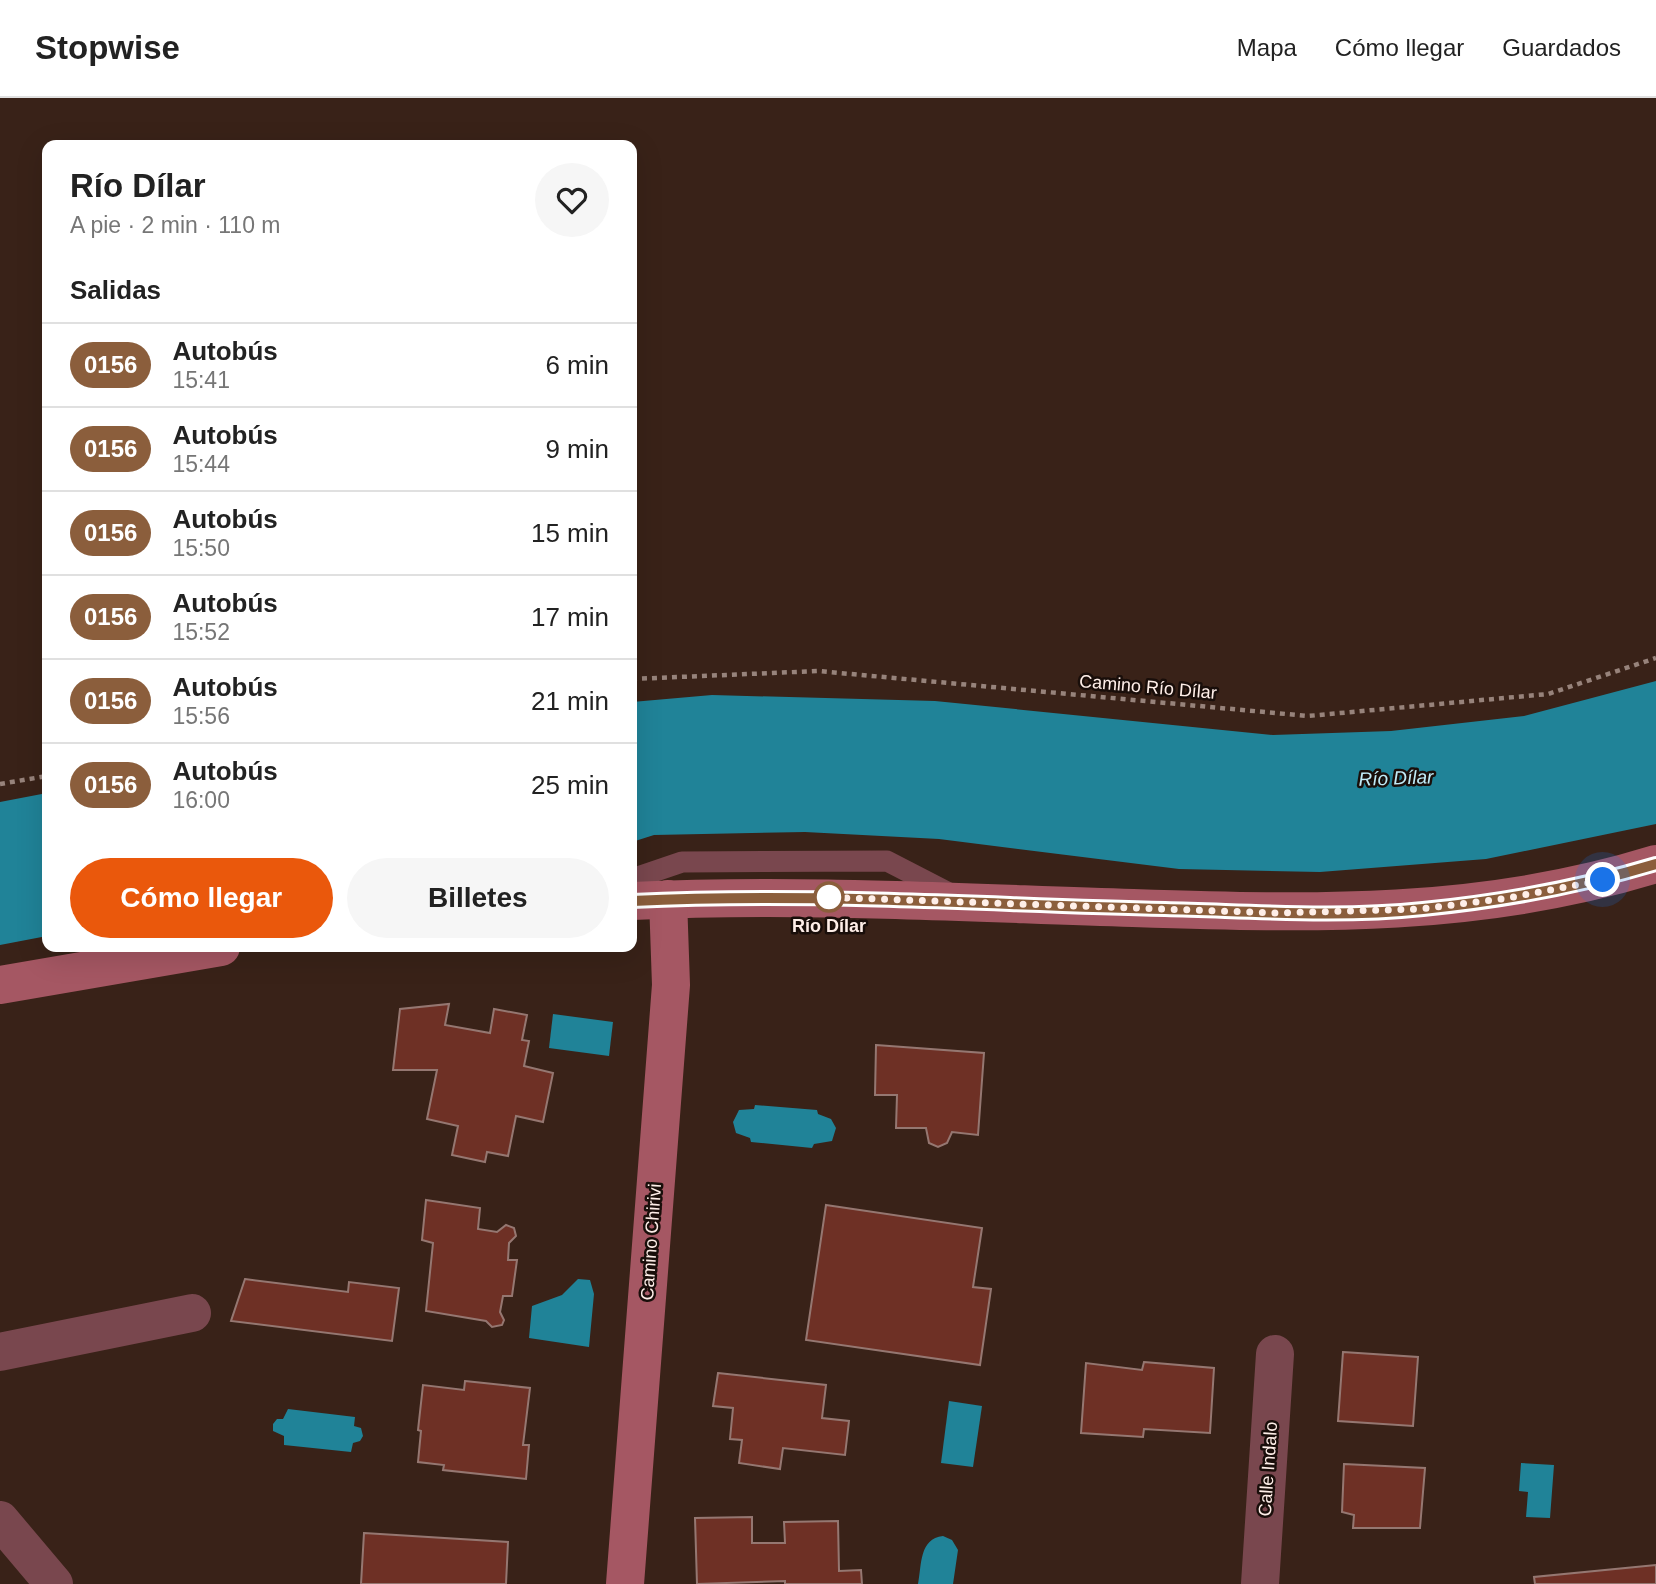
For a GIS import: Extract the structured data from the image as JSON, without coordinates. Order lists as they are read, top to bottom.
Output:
{
  "streets": {
    "street": ["Camino Chirivi", "Calle Indalo"],
    "path": ["Camino Río Dílar"]
  },
  "water": ["Río Dílar"],
  "places": ["Río Dílar"],
  "lines": ["bus line 0156"],
  "page": {
    "header": "Stopwise",
    "nav": ["Mapa", "Cómo llegar", "Guardados"],
    "heading": [
      ["Río Dílar", "A pie · 2 min · 110 m"],
      "Salidas"
    ],
    "list": [
      {
        "mark": "0156",
        "name": "Autobús",
        "note": "15:41",
        "value": "6 min"
      },
      {
        "mark": "0156",
        "name": "Autobús",
        "note": "15:44",
        "value": "9 min"
      },
      {
        "mark": "0156",
        "name": "Autobús",
        "note": "15:50",
        "value": "15 min"
      },
      {
        "mark": "0156",
        "name": "Autobús",
        "note": "15:52",
        "value": "17 min"
      },
      {
        "mark": "0156",
        "name": "Autobús",
        "note": "15:56",
        "value": "21 min"
      },
      {
        "mark": "0156",
        "name": "Autobús",
        "note": "16:00",
        "value": "25 min"
      }
    ],
    "buttons": ["Cómo llegar", "Billetes"]
  }
}
